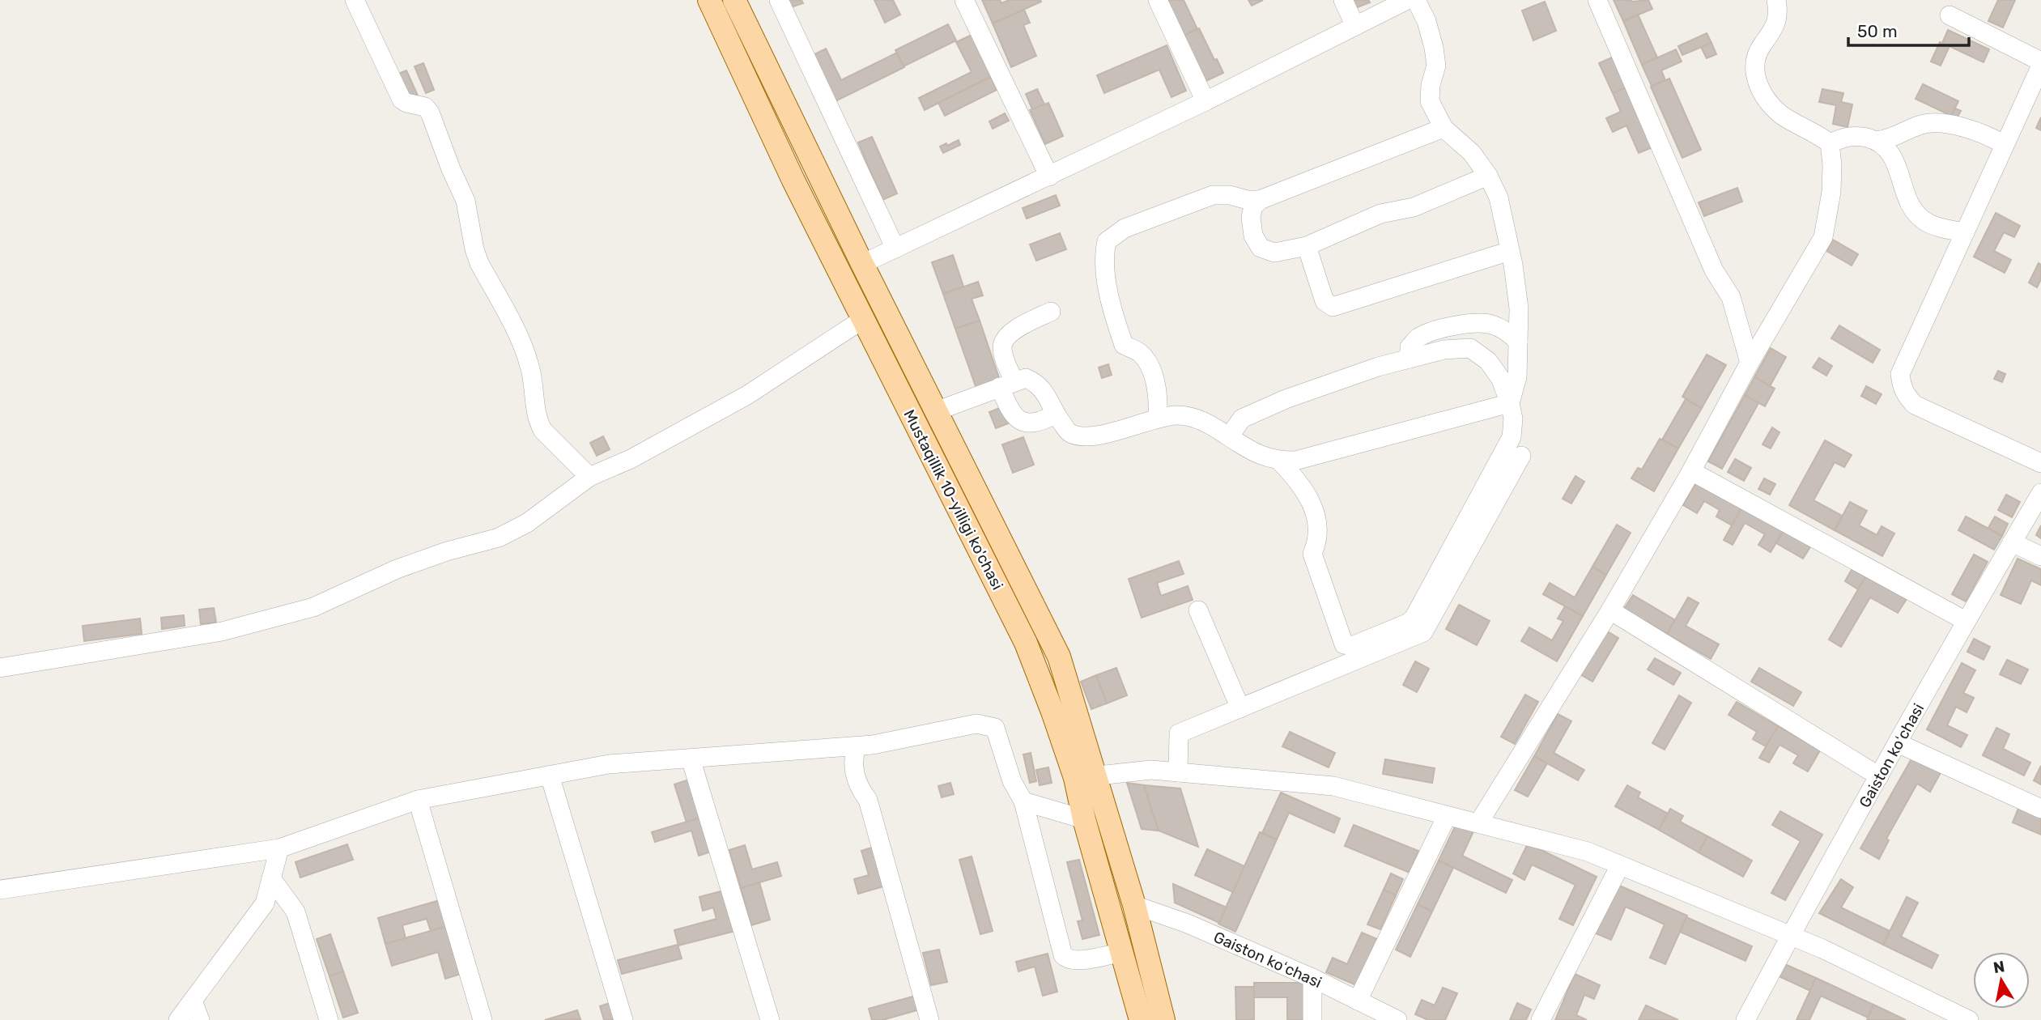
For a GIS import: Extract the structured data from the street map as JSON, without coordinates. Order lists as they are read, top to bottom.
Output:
{
  "streets": {
    "main road": ["Mustaqillik 10-yilligi ko'chasi"],
    "street": ["Gaiston koʻchasi"]
  },
  "crossings": [
    ["Mustaqillik 10-yilligi ko'chasi", "Gaiston koʻchasi"]
  ],
  "scale_bar": "50 m",
  "north": "top"
}
